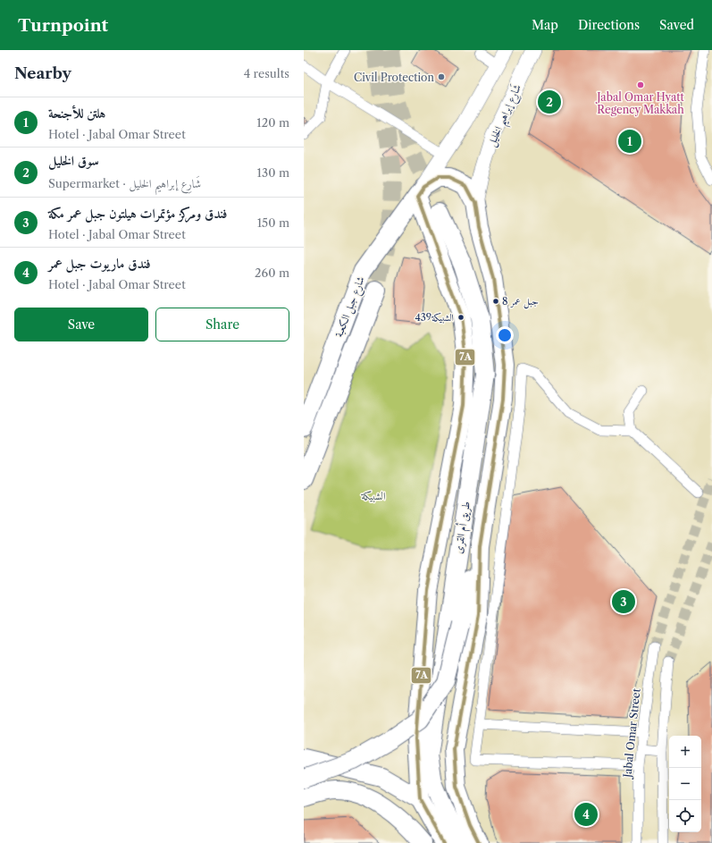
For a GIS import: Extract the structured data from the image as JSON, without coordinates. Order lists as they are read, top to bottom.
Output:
{
  "streets": {
    "highway": ["شارع جبل الكعبة", "طريق أم القرى"],
    "main road": ["شَارِع إبراهيم الخليل"],
    "street": ["Jabal Omar Street"]
  },
  "crossings": [
    ["شَارِع إبراهيم الخليل", "طريق أم القرى"],
    ["شارع جبل الكعبة", "طريق أم القرى"]
  ],
  "parks": ["الشبيكة"],
  "places": [
    "Civil Protection",
    "Jabal Omar Hyatt Regency Makkah",
    "جبل عمر 8",
    "الشبيكة439"
  ],
  "lines": ["transit line 7A"],
  "page": {
    "header": "Turnpoint",
    "nav": ["Map", "Directions", "Saved"],
    "heading": ["Nearby", "4 results"],
    "pins": [
      "2",
      "1",
      "3",
      "4"
    ],
    "list": [
      {
        "mark": "1",
        "name": "هلتن للأجنحة",
        "note": "Hotel · Jabal Omar Street",
        "value": "120 m"
      },
      {
        "mark": "2",
        "name": "سوق الخليل",
        "note": "Supermarket · شَارِع إبراهيم الخليل",
        "value": "130 m"
      },
      {
        "mark": "3",
        "name": "فندق ومركز مؤتمرات هيلتون جبل عمر مكة",
        "note": "Hotel · Jabal Omar Street",
        "value": "150 m"
      },
      {
        "mark": "4",
        "name": "فندق ماريوت جبل عمر",
        "note": "Hotel · Jabal Omar Street",
        "value": "260 m"
      }
    ],
    "buttons": ["Save", "Share"],
    "map_buttons": ["+", "−"]
  }
}
